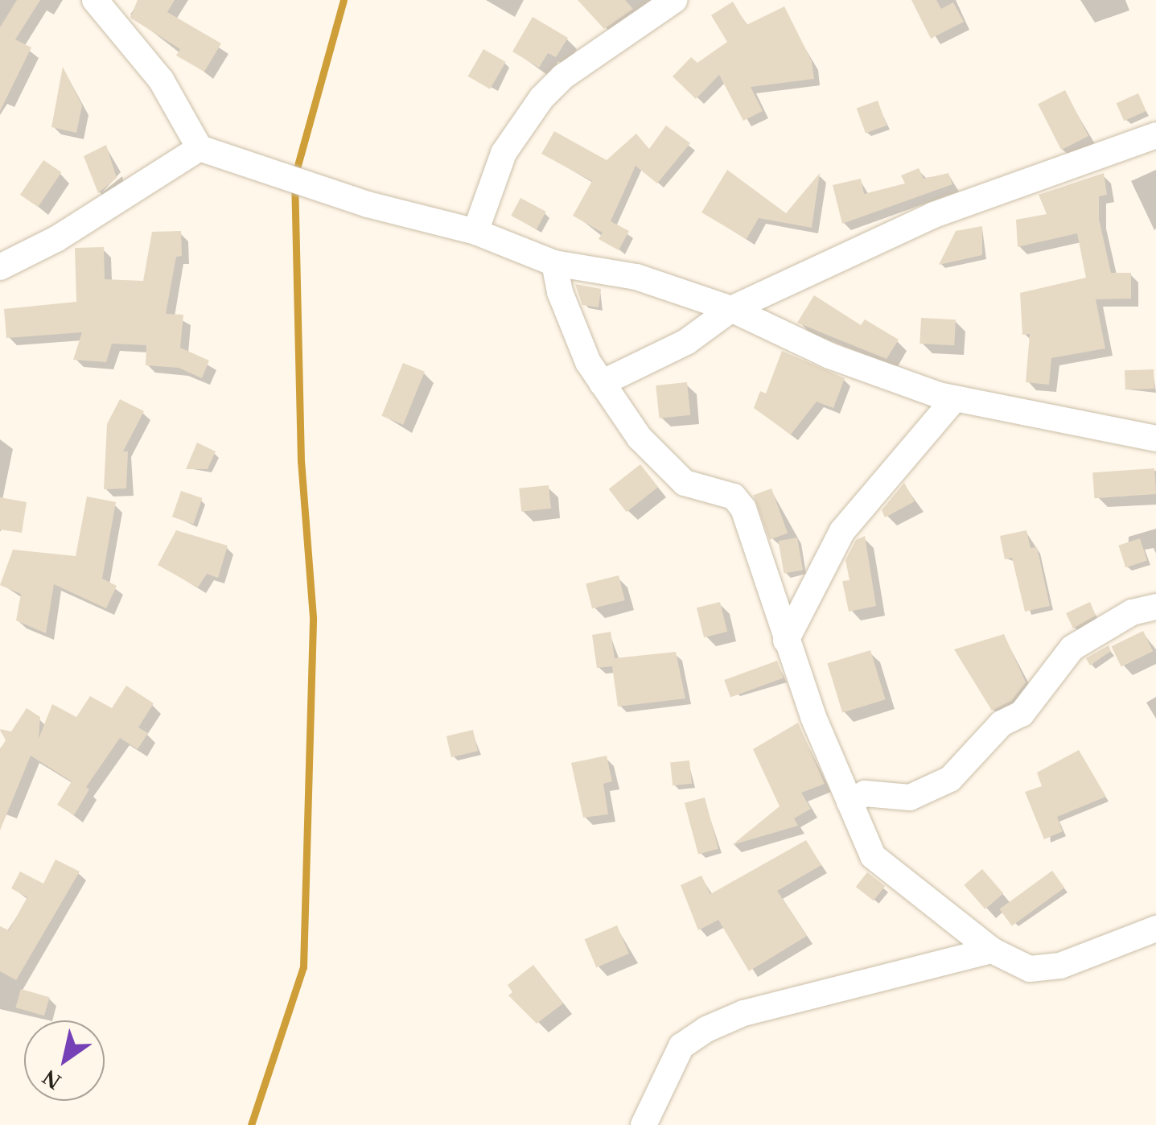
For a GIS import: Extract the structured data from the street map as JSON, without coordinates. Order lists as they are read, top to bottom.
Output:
{
  "north": "bottom left"
}
